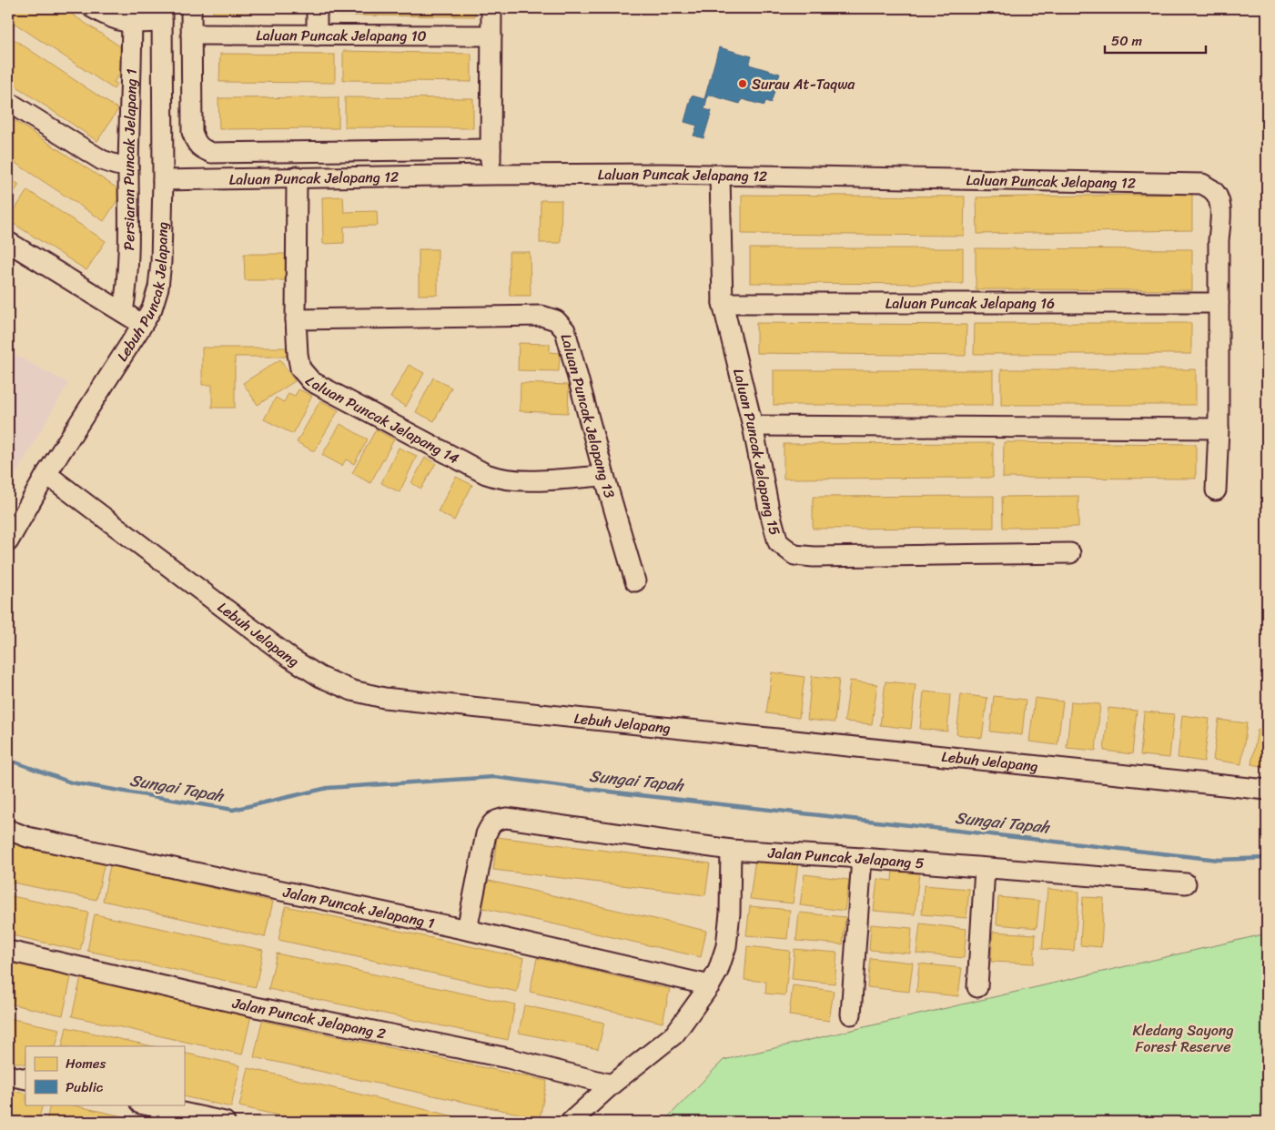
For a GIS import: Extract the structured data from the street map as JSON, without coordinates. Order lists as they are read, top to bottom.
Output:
{
  "streets": {
    "street": [
      "Laluan Puncak Jelapang 10",
      "Persiaran Puncak Jelapang 1",
      "Laluan Puncak Jelapang 12",
      "Lebuh Puncak Jelapang",
      "Laluan Puncak Jelapang 16",
      "Laluan Puncak Jelapang 13",
      "Laluan Puncak Jelapang 14",
      "Laluan Puncak Jelapang 15",
      "Lebuh Jelapang",
      "Jalan Puncak Jelapang 5",
      "Jalan Puncak Jelapang 1",
      "Jalan Puncak Jelapang 2"
    ]
  },
  "crossings": [
    ["Laluan Puncak Jelapang 10", "Laluan Puncak Jelapang 12"],
    ["Laluan Puncak Jelapang 12", "Lebuh Puncak Jelapang"],
    ["Laluan Puncak Jelapang 12", "Laluan Puncak Jelapang 16"],
    ["Laluan Puncak Jelapang 12", "Laluan Puncak Jelapang 14"],
    ["Laluan Puncak Jelapang 12", "Laluan Puncak Jelapang 15"],
    ["Lebuh Puncak Jelapang", "Lebuh Jelapang"],
    ["Laluan Puncak Jelapang 16", "Laluan Puncak Jelapang 15"],
    ["Laluan Puncak Jelapang 13", "Laluan Puncak Jelapang 14"],
    ["Jalan Puncak Jelapang 5", "Jalan Puncak Jelapang 1"]
  ],
  "water": ["Sungai Tapah"],
  "parks": ["Kledang Sayong Forest Reserve"],
  "places": ["Surau At-Taqwa"],
  "legend": ["Homes", "Public"],
  "scale_bar": "50 m"
}
